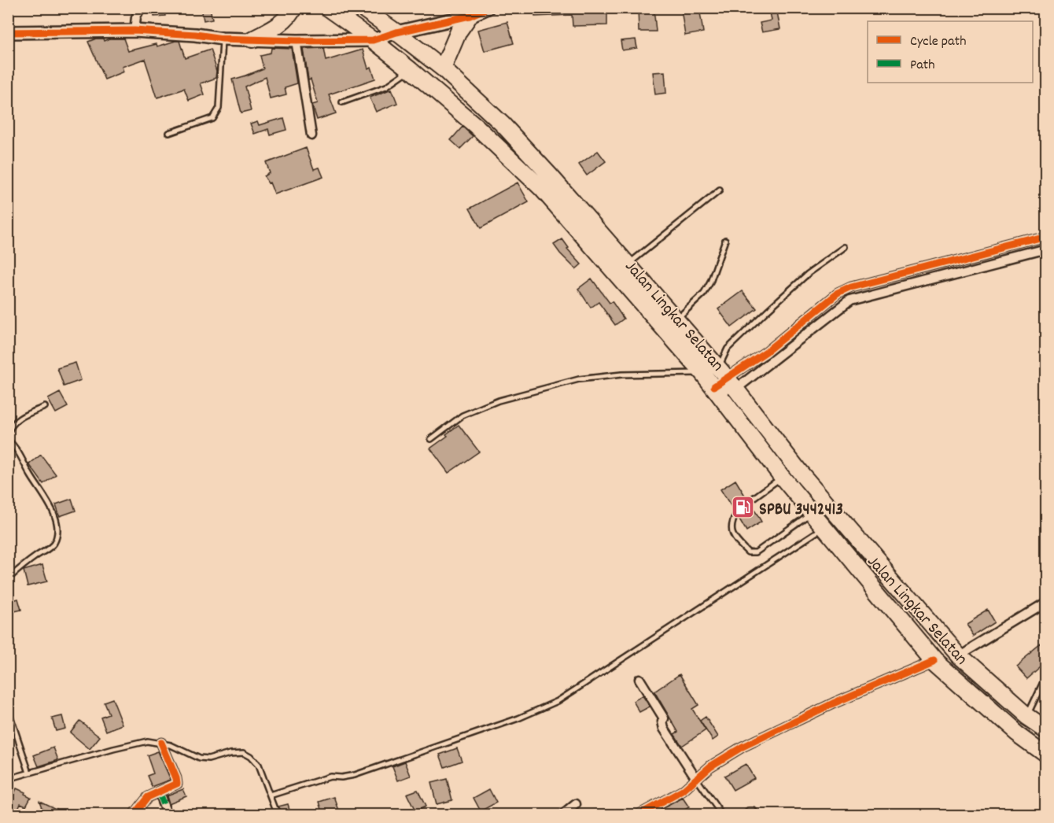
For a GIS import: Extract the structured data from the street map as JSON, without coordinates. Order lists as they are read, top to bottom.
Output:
{
  "streets": {
    "highway": ["Jalan Lingkar Selatan"]
  },
  "places": {
    "fuel station": ["SPBU 3442413"]
  },
  "legend": ["Cycle path", "Path"]
}
